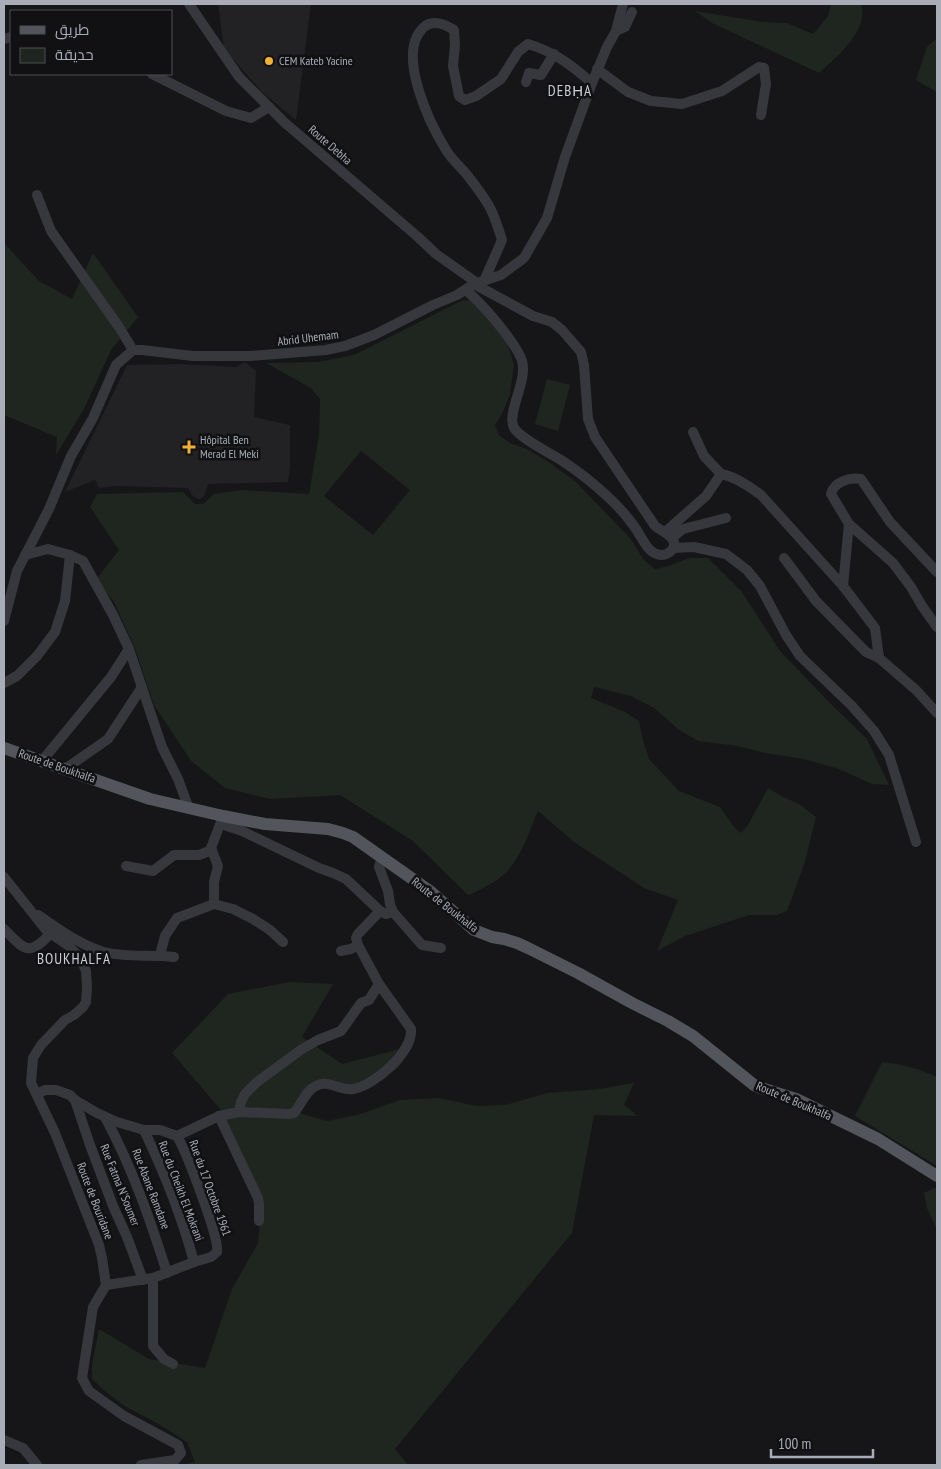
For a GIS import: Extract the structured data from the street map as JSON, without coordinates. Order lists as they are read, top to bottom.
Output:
{
  "streets": {
    "main road": ["Route de Boukhalfa"],
    "street": [
      "Route Debha",
      "Abrid Uhemam",
      "Rue Fatma N'Soumer",
      "Rue du 17 Octobre 1961",
      "Rue Abane Ramdane",
      "Rue du Cheikh El Mokrani",
      "Route de Bouridane"
    ]
  },
  "crossings": [
    ["Route Debha", "Abrid Uhemam"],
    ["Rue Fatma N'Soumer", "Rue du 17 Octobre 1961"],
    ["Rue du 17 Octobre 1961", "Rue Abane Ramdane"],
    ["Rue du 17 Octobre 1961", "Rue du Cheikh El Mokrani"],
    ["Rue du 17 Octobre 1961", "Route de Bouridane"]
  ],
  "districts": ["DEBḤA", "BOUKHALFA"],
  "places": {
    "other": ["CEM Kateb Yacine"],
    "health": ["Hôpital Ben Merad El Meki"]
  },
  "legend": ["طريق", "حديقة"],
  "scale_bar": "100 m"
}
